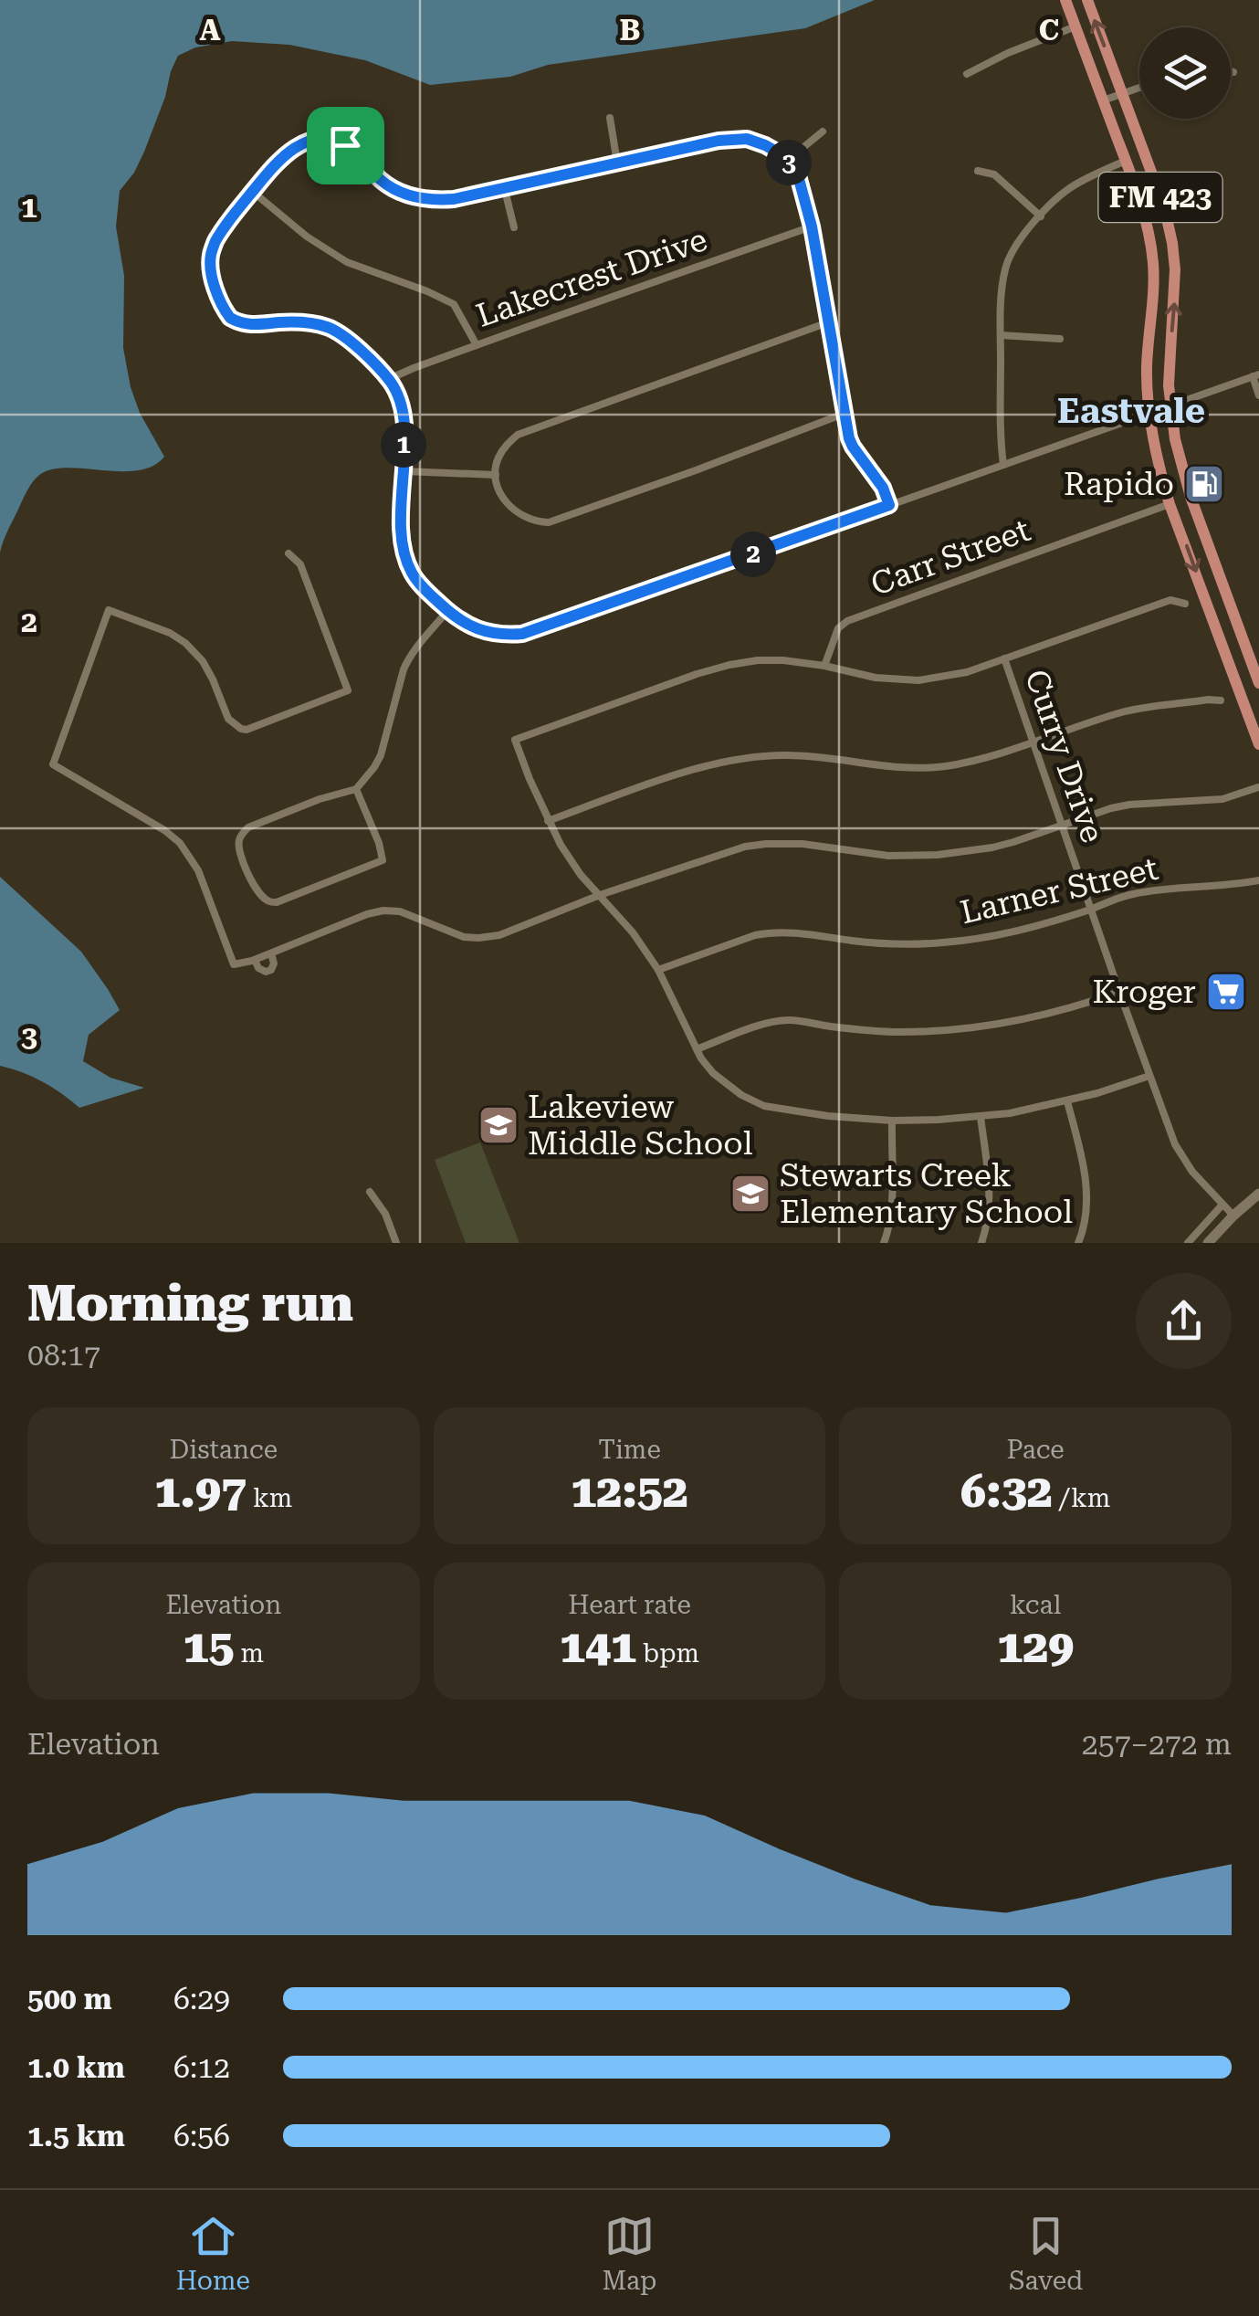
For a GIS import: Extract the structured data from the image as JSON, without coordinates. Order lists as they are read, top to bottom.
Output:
{
  "streets": {
    "main road": ["FM 423"],
    "street": [
      "Lakecrest Drive",
      "Carr Street",
      "Curry Drive",
      "Larner Street"
    ]
  },
  "crossings": [
    ["FM 423", "Carr Street"],
    ["Curry Drive", "Larner Street"]
  ],
  "districts": ["Eastvale"],
  "places": {
    "fuel station": ["Rapido"],
    "supermarket": ["Kroger"],
    "school or university": ["Lakeview Middle School", "Stewarts Creek Elementary School"]
  },
  "page": {
    "pins": ["3", "1", "2"],
    "heading": ["Morning run", "08:17"],
    "stats": [
      ["Distance", "1.97 km"],
      ["Time", "12:52"],
      ["Pace", "6:32 /km"],
      ["Elevation", "15 m"],
      ["Heart rate", "141 bpm"],
      ["kcal", "129"]
    ],
    "chart": ["Elevation", "257–272 m"],
    "list": [
      {
        "name": "500 m",
        "note": "6:29"
      },
      {
        "name": "1.0 km",
        "note": "6:12"
      },
      {
        "name": "1.5 km",
        "note": "6:56"
      }
    ],
    "tabs": ["Home", "Map", "Saved"]
  },
  "grid": {
    "columns": ["A", "B", "C"],
    "rows": ["1", "2", "3"]
  }
}
